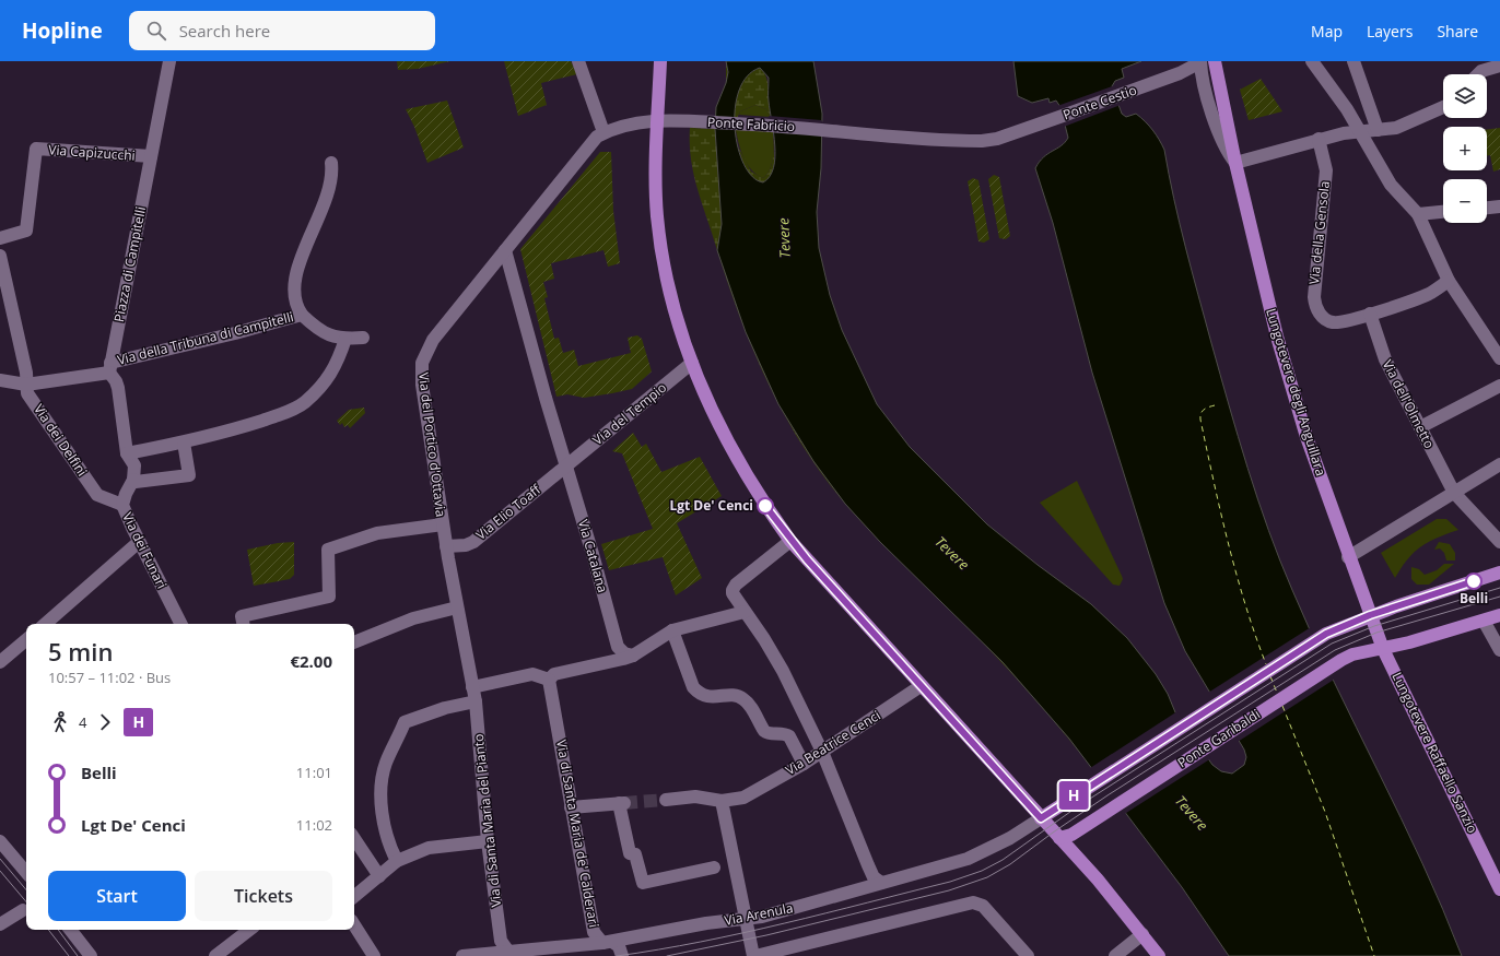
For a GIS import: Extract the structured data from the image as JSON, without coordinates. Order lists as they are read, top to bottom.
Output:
{
  "streets": {
    "main road": ["Lungotevere degli Anguillara", "Ponte Garibaldi", "Lungotevere Raffaello Sanzio"],
    "street": [
      "Ponte Cestio",
      "Ponte Fabricio",
      "Via Capizucchi",
      "Via della Gensola",
      "Piazza di Campitelli",
      "Via della Tribuna di Campitelli",
      "Via dell'Olmetto",
      "Via del Tempio",
      "Via dei Delfini",
      "Via del Portico d'Ottavia",
      "Via Elio Toaff",
      "Via dei Funari",
      "Via Catalana",
      "Via Beatrice Cenci",
      "Via di Santa Maria del Pianto",
      "Via di Santa Maria de' Calderari",
      "Via Arenula"
    ]
  },
  "crossings": [
    ["Ponte Cestio", "Ponte Fabricio"],
    ["Ponte Cestio", "Lungotevere degli Anguillara"],
    ["Ponte Fabricio", "Via del Portico d'Ottavia"],
    ["Via Capizucchi", "Piazza di Campitelli"],
    ["Via della Gensola", "Via dell'Olmetto"],
    ["Piazza di Campitelli", "Via della Tribuna di Campitelli"],
    ["Via della Tribuna di Campitelli", "Via dei Delfini"],
    ["Lungotevere degli Anguillara", "Lungotevere Raffaello Sanzio"],
    ["Via del Tempio", "Via Elio Toaff"],
    ["Via del Tempio", "Via Catalana"],
    ["Via dei Delfini", "Via dei Funari"],
    ["Via del Portico d'Ottavia", "Via Elio Toaff"],
    ["Via del Portico d'Ottavia", "Via Catalana"],
    ["Via del Portico d'Ottavia", "Via di Santa Maria del Pianto"],
    ["Via Elio Toaff", "Via Catalana"],
    ["Ponte Garibaldi", "Lungotevere Raffaello Sanzio"],
    ["Via di Santa Maria del Pianto", "Via Arenula"],
    ["Via di Santa Maria de' Calderari", "Via Arenula"]
  ],
  "water": ["Tevere"],
  "places": ["Lgt De' Cenci", "Belli"],
  "lines": ["bus line H"],
  "page": {
    "header": "Hopline",
    "search": "Search here",
    "nav": ["Map", "Layers", "Share"],
    "on_map": "H",
    "map_buttons": ["+", "−"],
    "heading": ["5 min", "10:57 – 11:02 · Bus", "€2.00"],
    "legs": ["4", "H"],
    "list": [
      {
        "name": "Belli",
        "value": "11:01"
      },
      {
        "name": "Lgt De' Cenci",
        "value": "11:02"
      }
    ],
    "buttons": ["Start", "Tickets"]
  }
}
